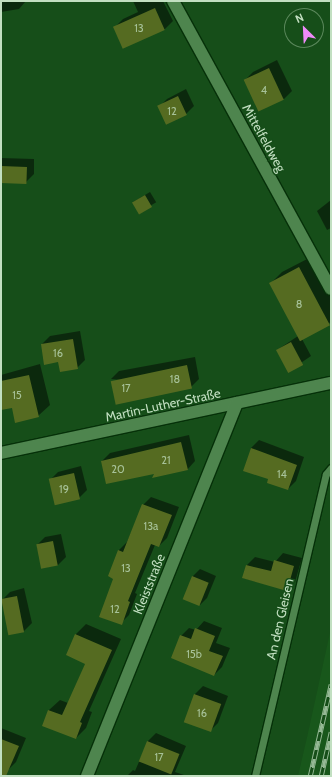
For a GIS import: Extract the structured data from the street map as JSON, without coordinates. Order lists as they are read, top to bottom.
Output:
{
  "streets": {
    "street": ["Mittelfeldweg", "Martin-Luther-Straße", "Kleiststraße"],
    "lane": ["An den Gleisen"]
  },
  "crossings": [
    ["Martin-Luther-Straße", "Kleiststraße"]
  ],
  "house_numbers": [
    "13",
    "4",
    "12",
    "8",
    "16",
    "18",
    "17",
    "15",
    "21",
    "20",
    "14",
    "19",
    "13a",
    "13",
    "12",
    "15b",
    "16",
    "17"
  ],
  "north": "top left"
}
